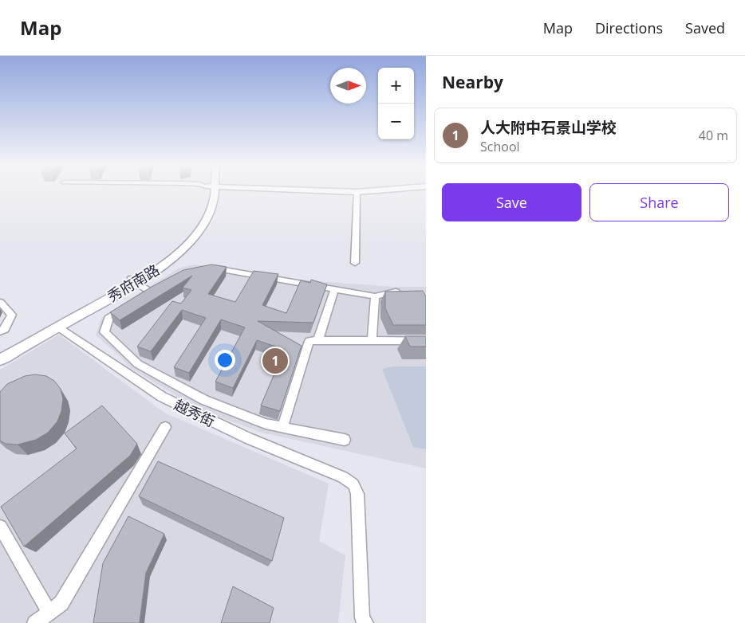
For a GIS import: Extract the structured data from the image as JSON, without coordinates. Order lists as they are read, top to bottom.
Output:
{
  "streets": {
    "street": ["秀府南路", "越秀街"]
  },
  "crossings": [
    ["秀府南路", "越秀街"]
  ],
  "north": "right",
  "page": {
    "header": "Map",
    "nav": ["Map", "Directions", "Saved"],
    "heading": "Nearby",
    "map_buttons": ["+", "−"],
    "list": [
      {
        "mark": "1",
        "name": "人大附中石景山学校",
        "note": "School",
        "value": "40 m"
      }
    ],
    "buttons": ["Save", "Share"],
    "pins": "1"
  }
}
